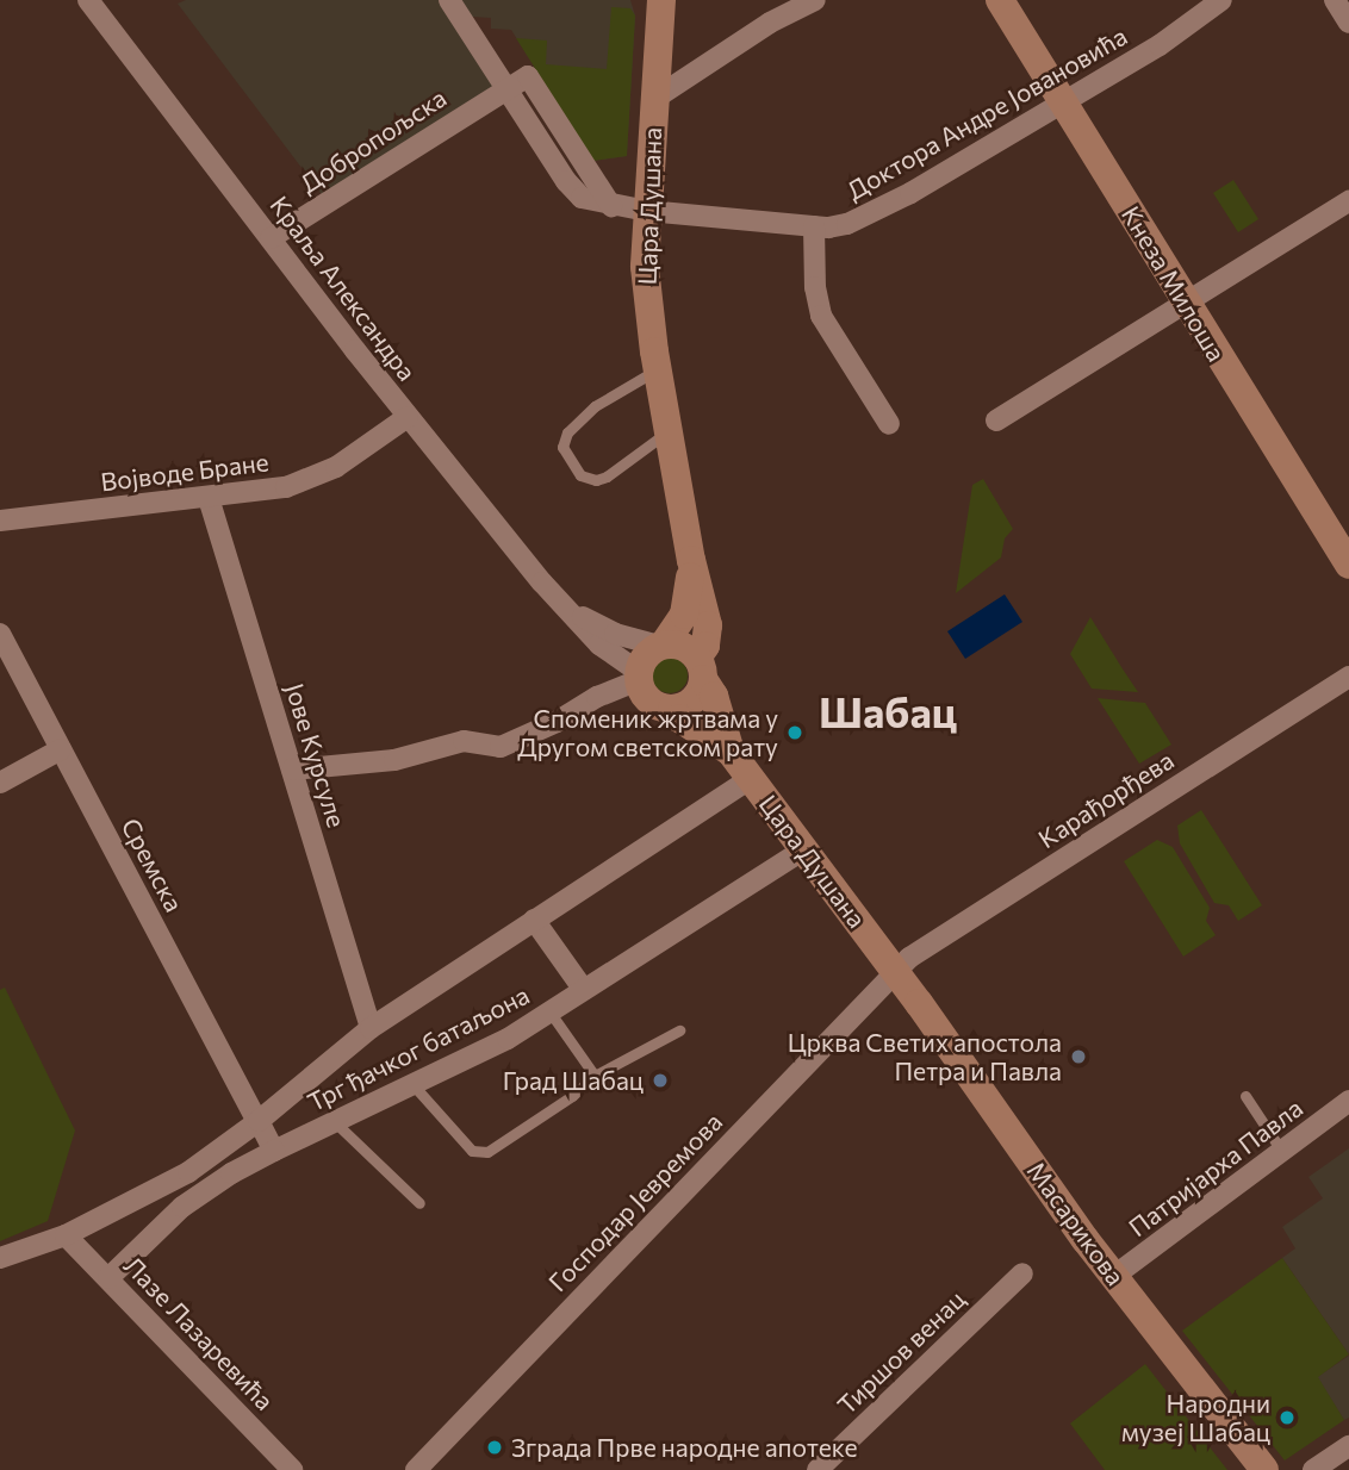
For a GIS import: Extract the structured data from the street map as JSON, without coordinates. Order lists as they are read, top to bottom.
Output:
{
  "streets": {
    "main road": ["Цара Душана", "Кнеза Милоша", "Масарикова"],
    "street": [
      "Доктора Андре Јовановића",
      "Добропољска",
      "Краља Александра",
      "Војводе Бране",
      "Јове Курсуле",
      "Карађорђева",
      "Сремска",
      "Трг ђачког батаљона",
      "Патријарха Павла",
      "Господар Јевремова",
      "Лазе Лазаревића",
      "Тиршов венац"
    ]
  },
  "crossings": [
    ["Доктора Андре Јовановића", "Цара Душана"],
    ["Доктора Андре Јовановића", "Кнеза Милоша"],
    ["Добропољска", "Краља Александра"],
    ["Цара Душана", "Краља Александра"],
    ["Цара Душана", "Карађорђева"],
    ["Цара Душана", "Трг ђачког батаљона"],
    ["Цара Душана", "Господар Јевремова"],
    ["Цара Душана", "Масарикова"],
    ["Краља Александра", "Војводе Бране"],
    ["Војводе Бране", "Јове Курсуле"],
    ["Јове Курсуле", "Трг ђачког батаљона"],
    ["Карађорђева", "Господар Јевремова"],
    ["Карађорђева", "Масарикова"],
    ["Сремска", "Трг ђачког батаљона"],
    ["Трг ђачког батаљона", "Лазе Лазаревића"],
    ["Патријарха Павла", "Масарикова"],
    ["Господар Јевремова", "Масарикова"]
  ],
  "districts": ["Шабац"],
  "places": [
    "Споменик жртвама у Другом светском рату",
    "Црква Светих апостола Петра и Павла",
    "Град Шабац",
    "Народни музеј Шабац",
    "Зграда Прве народне апотеке"
  ]
}
